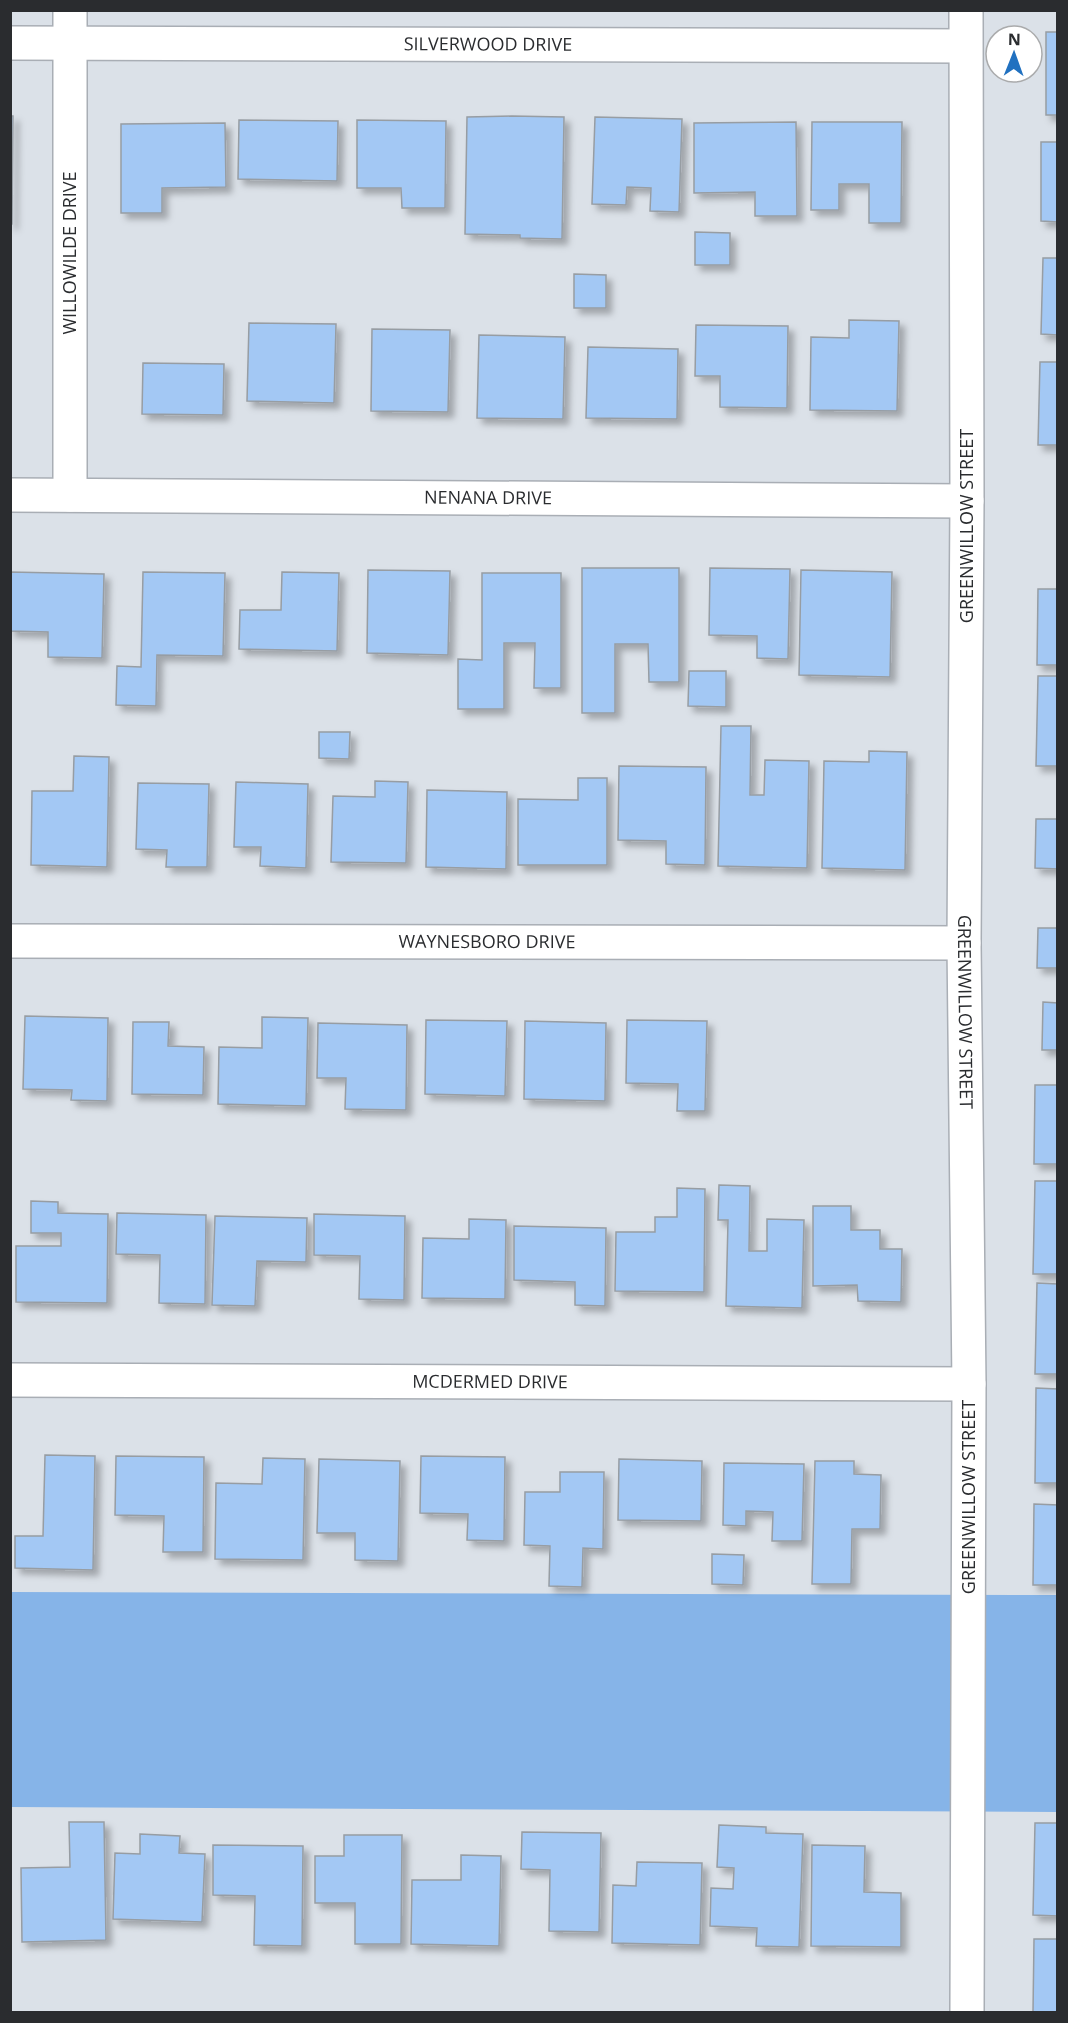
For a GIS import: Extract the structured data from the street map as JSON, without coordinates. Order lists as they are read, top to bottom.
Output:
{
  "streets": {
    "street": [
      "SILVERWOOD DRIVE",
      "WILLOWILDE DRIVE",
      "NENANA DRIVE",
      "GREENWILLOW STREET",
      "WAYNESBORO DRIVE",
      "MCDERMED DRIVE"
    ]
  },
  "crossings": [
    ["SILVERWOOD DRIVE", "WILLOWILDE DRIVE"],
    ["SILVERWOOD DRIVE", "GREENWILLOW STREET"],
    ["WILLOWILDE DRIVE", "NENANA DRIVE"],
    ["NENANA DRIVE", "GREENWILLOW STREET"],
    ["GREENWILLOW STREET", "WAYNESBORO DRIVE"],
    ["GREENWILLOW STREET", "MCDERMED DRIVE"]
  ],
  "north": "top"
}
